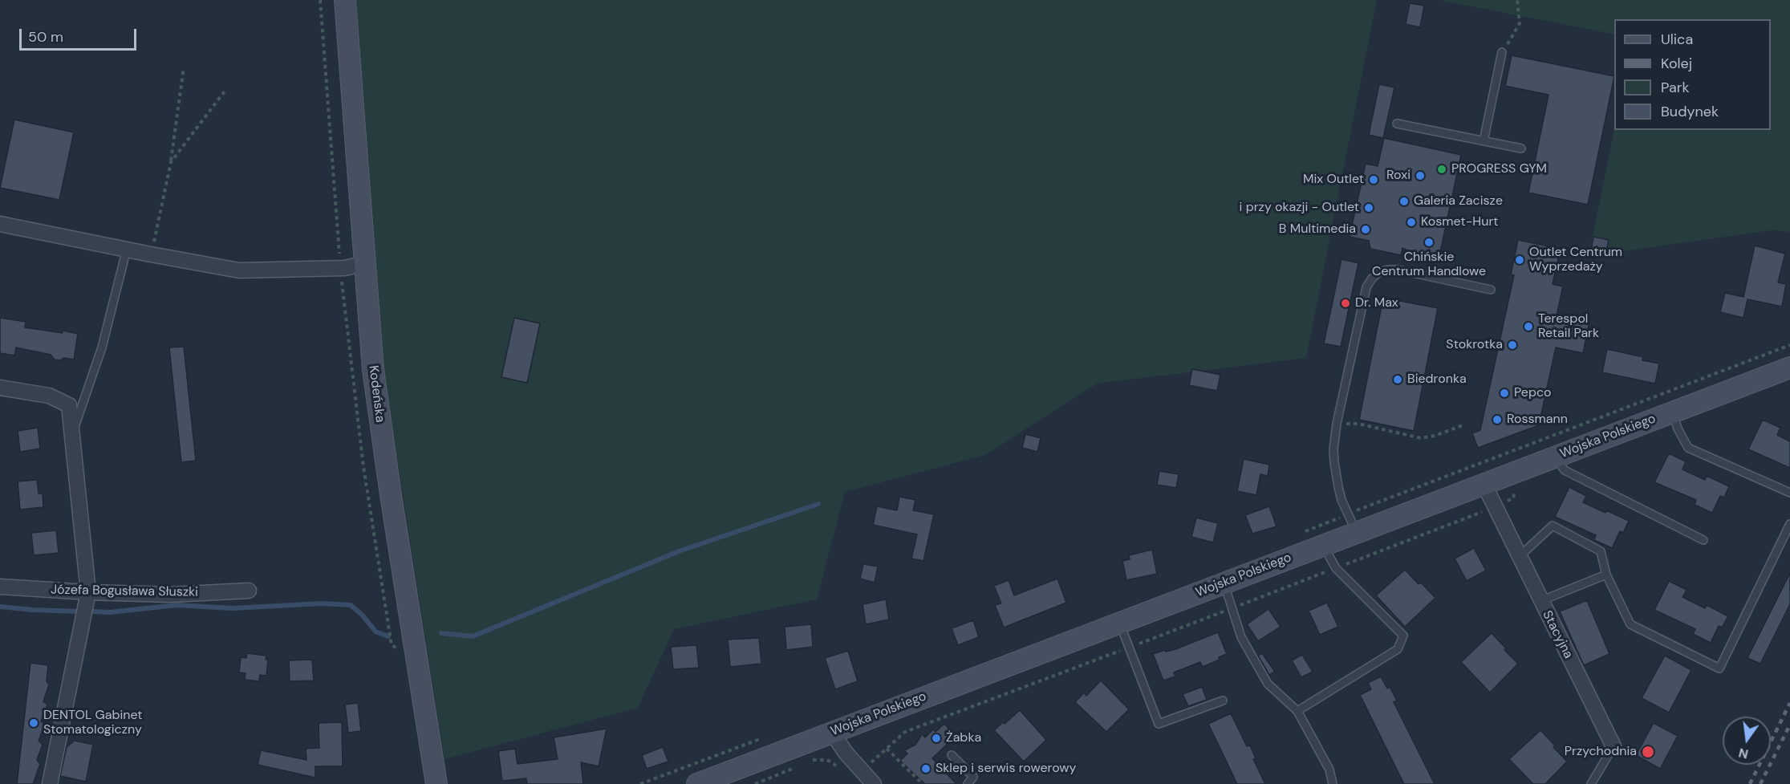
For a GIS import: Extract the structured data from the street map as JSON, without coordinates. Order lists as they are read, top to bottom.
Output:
{
  "streets": {
    "main road": ["Kodeńska", "Wojska Polskiego"],
    "street": ["Józefa Bogusława Słuszki", "Stacyjna"]
  },
  "crossings": [
    ["Wojska Polskiego", "Stacyjna"]
  ],
  "places": [
    "PROGRESS GYM",
    "Roxi",
    "Mix Outlet",
    "Galeria Zacisze",
    "i przy okazji - Outlet",
    "Kosmet-Hurt",
    "B Multimedia",
    "Chińskie Centrum Handlowe",
    "Outlet Centrum Wyprzedaży",
    "Dr. Max",
    "Terespol Retail Park",
    "Stokrotka",
    "Biedronka",
    "Pepco",
    "Rossmann",
    "DENTOL Gabinet Stomatologiczny",
    "Żabka",
    "Przychodnia",
    "Sklep i serwis rowerowy"
  ],
  "legend": [
    "Ulica",
    "Kolej",
    "Park",
    "Budynek"
  ],
  "scale_bar": "50 m",
  "north": "bottom"
}
